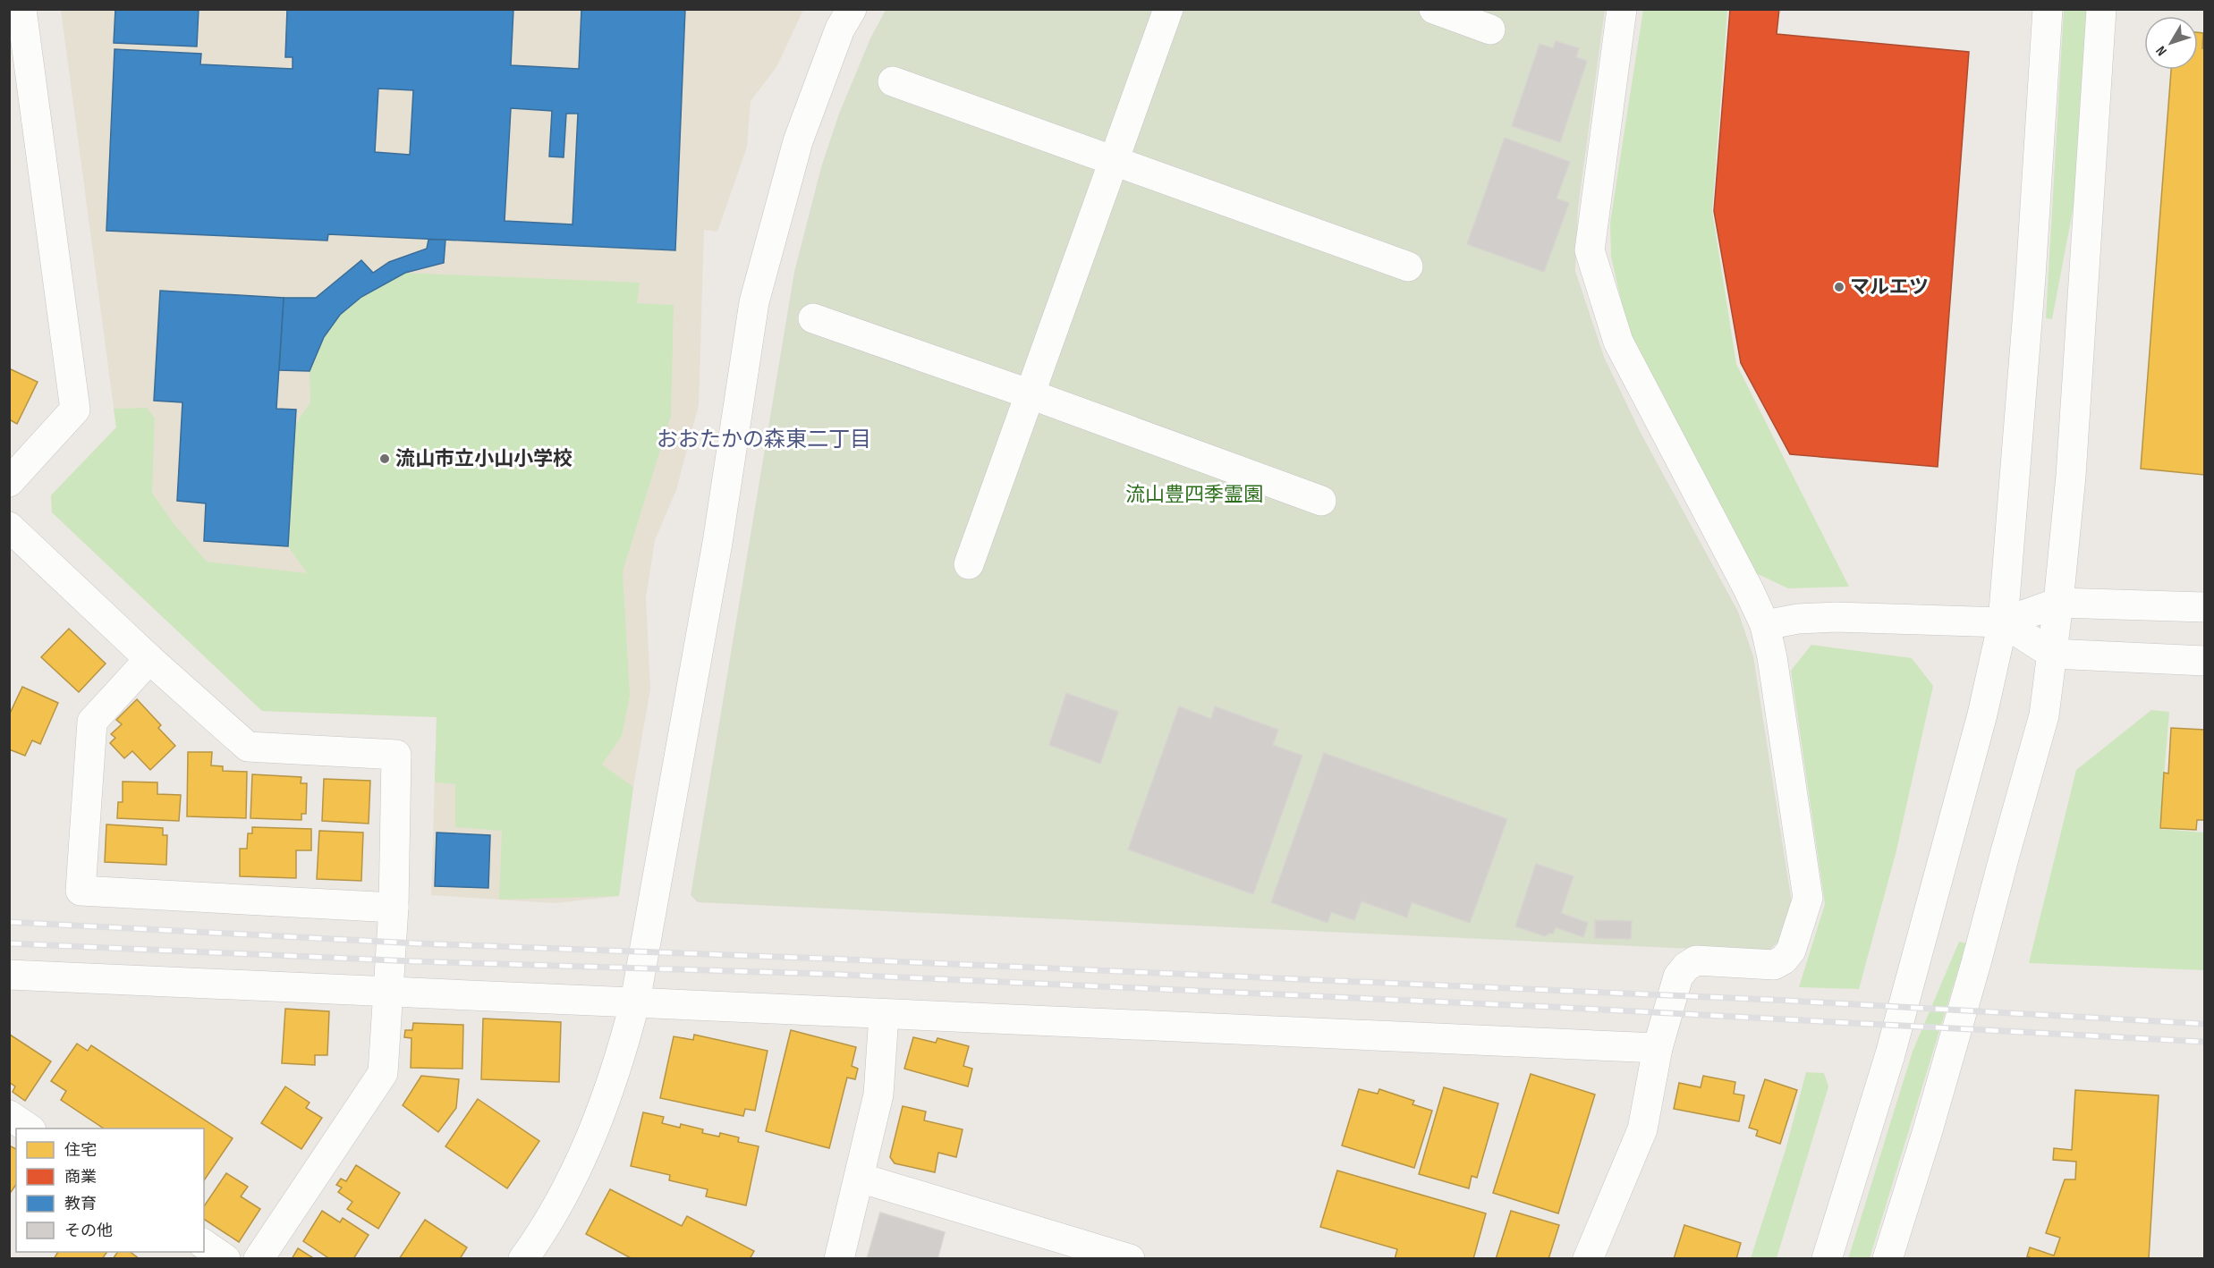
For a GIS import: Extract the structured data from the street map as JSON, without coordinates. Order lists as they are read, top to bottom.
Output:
{
  "districts": ["おおたかの森東二丁目"],
  "parks": ["流山豊四季霊園"],
  "places": ["マルエツ", "流山市立小山小学校"],
  "legend": [
    "住宅",
    "商業",
    "教育",
    "その他"
  ],
  "north": "bottom left"
}
